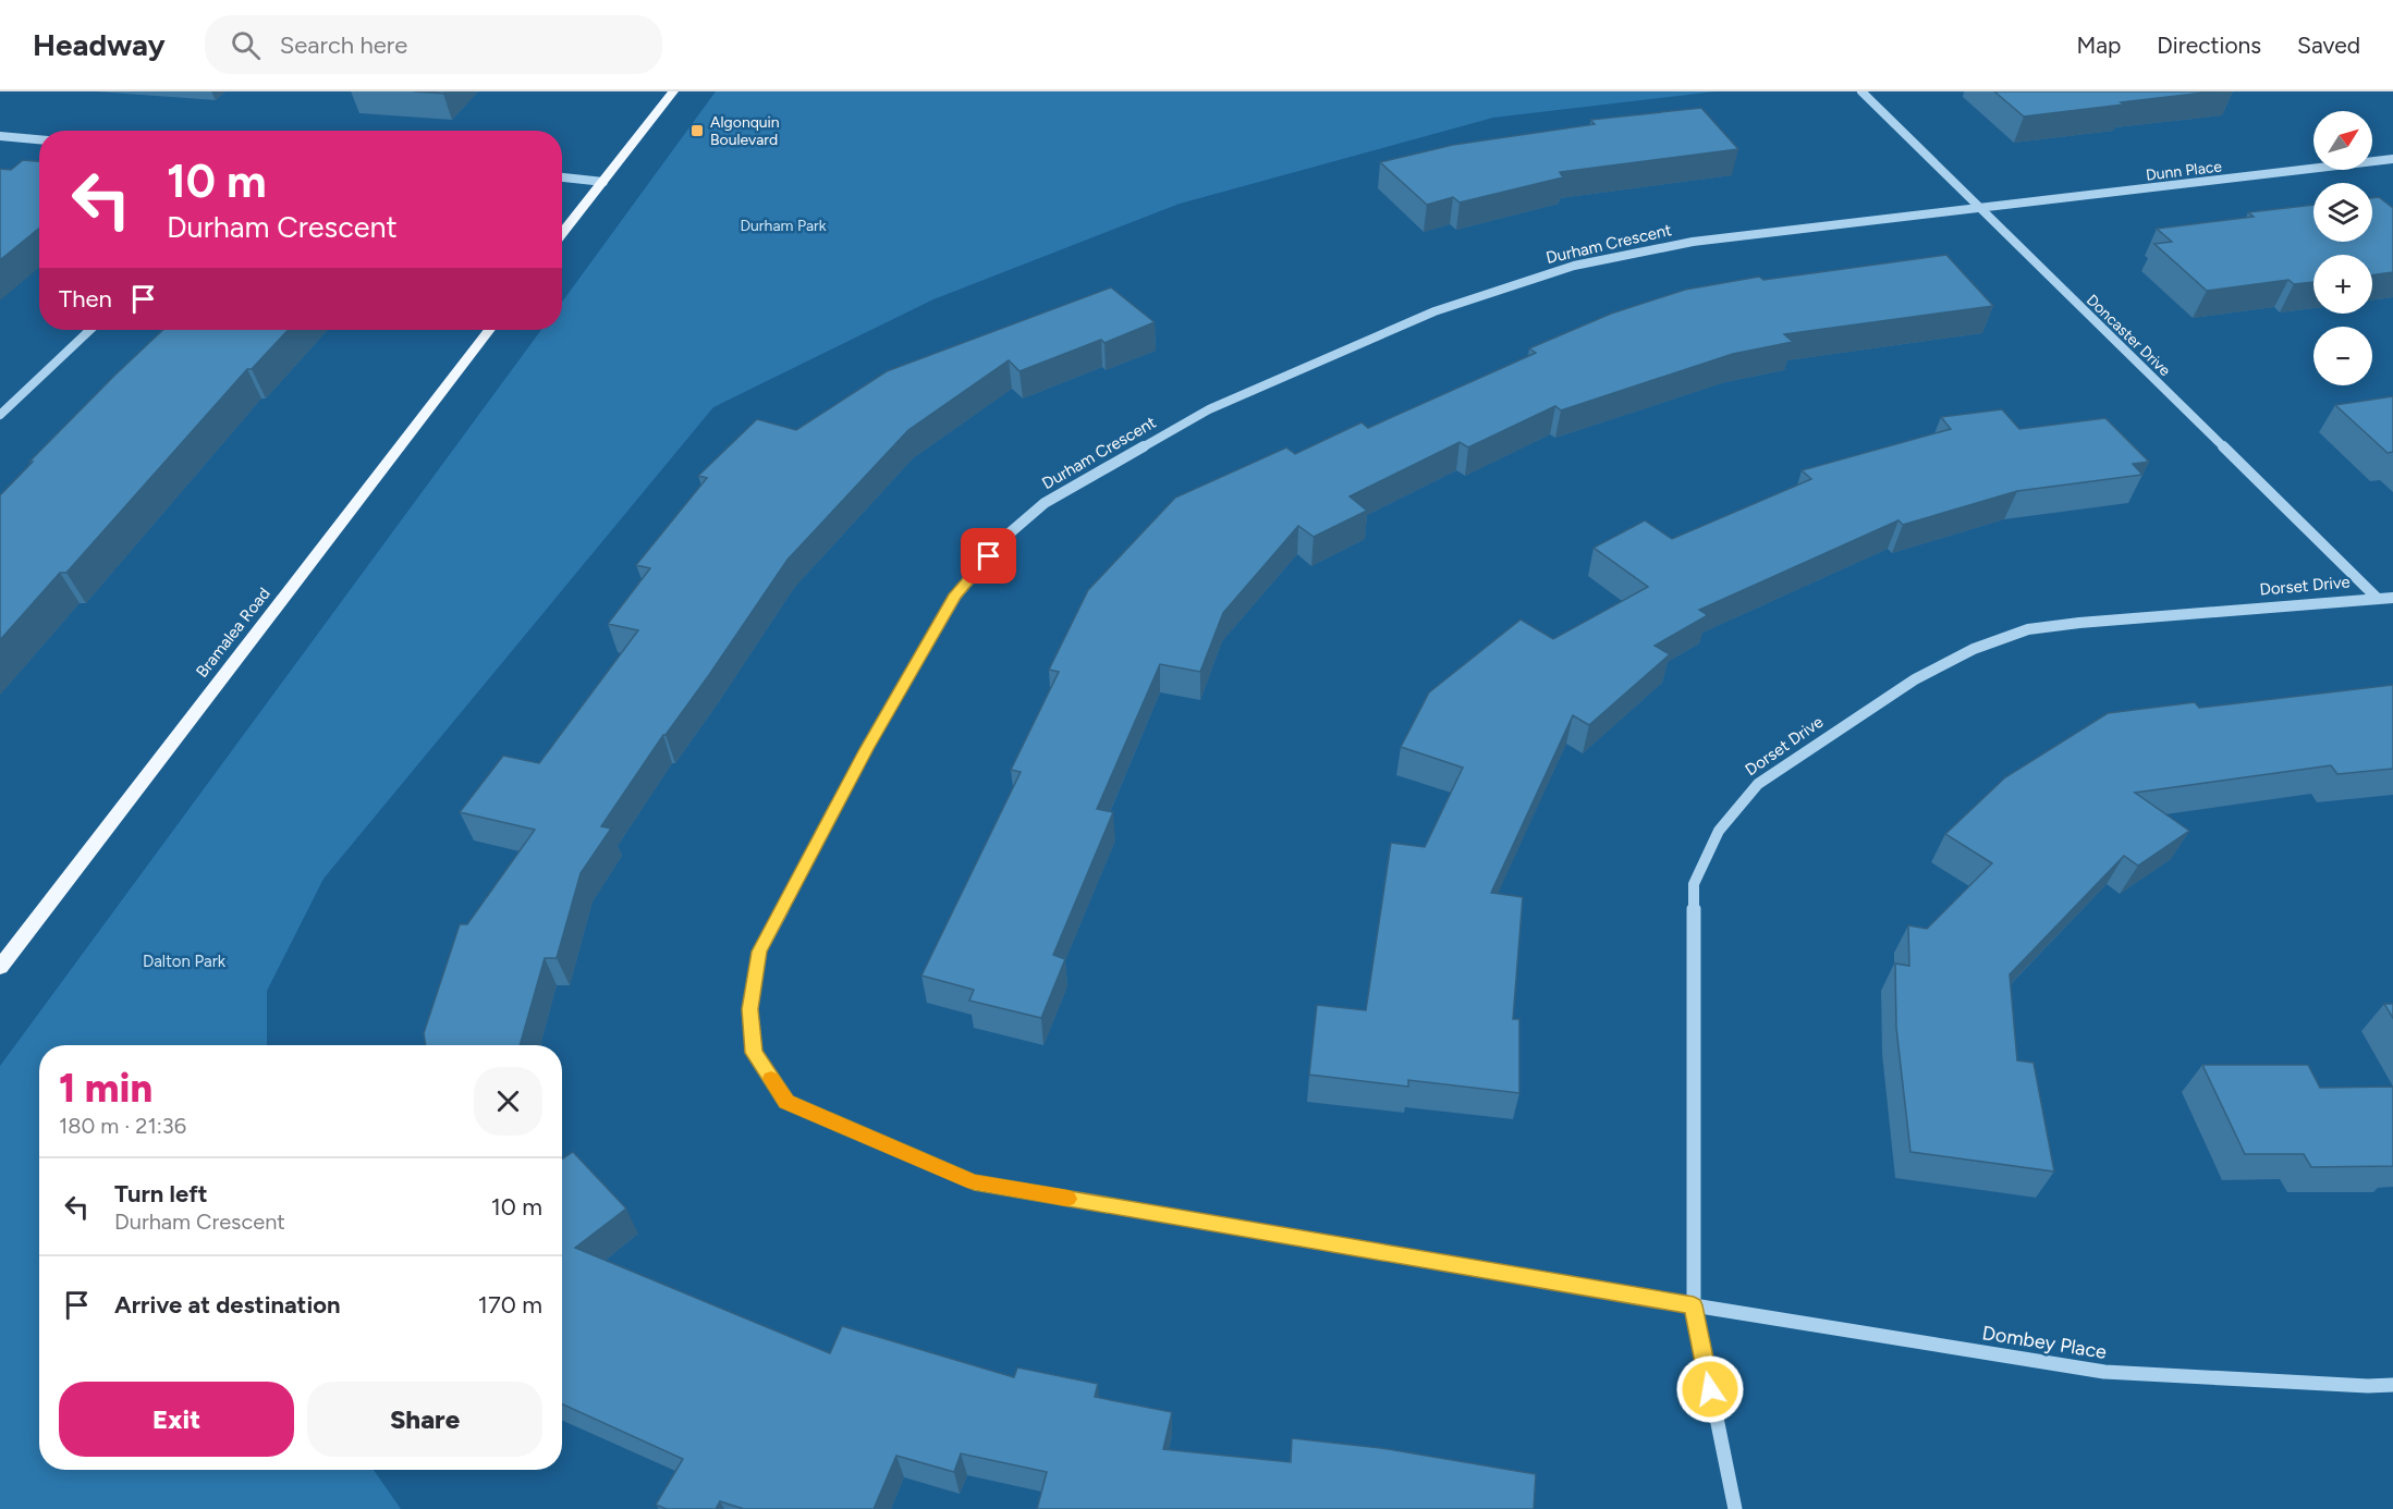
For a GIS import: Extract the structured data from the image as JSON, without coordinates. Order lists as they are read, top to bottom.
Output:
{
  "streets": {
    "main road": ["Bramalea Road"],
    "street": [
      "Dunn Place",
      "Durham Crescent",
      "Doncaster Drive",
      "Dorset Drive",
      "Dombey Place"
    ]
  },
  "crossings": [
    ["Dunn Place", "Durham Crescent"],
    ["Dunn Place", "Doncaster Drive"],
    ["Durham Crescent", "Doncaster Drive"],
    ["Durham Crescent", "Dorset Drive"],
    ["Durham Crescent", "Dombey Place"],
    ["Doncaster Drive", "Dorset Drive"],
    ["Dorset Drive", "Dombey Place"]
  ],
  "parks": ["Durham Park", "Dalton Park"],
  "places": {
    "transit": ["Algonquin Boulevard"]
  },
  "north": "top right",
  "page": {
    "header": "Headway",
    "search": "Search here",
    "nav": ["Map", "Directions", "Saved"],
    "map_buttons": ["+", "−"],
    "turn": ["10 m", "Durham Crescent"],
    "then": "Then",
    "heading": ["1 min", "180 m · 21:36"],
    "list": [
      {
        "name": "Turn left",
        "note": "Durham Crescent",
        "value": "10 m"
      },
      {
        "name": "Arrive at destination",
        "value": "170 m"
      }
    ],
    "buttons": ["Exit", "Share"]
  }
}
